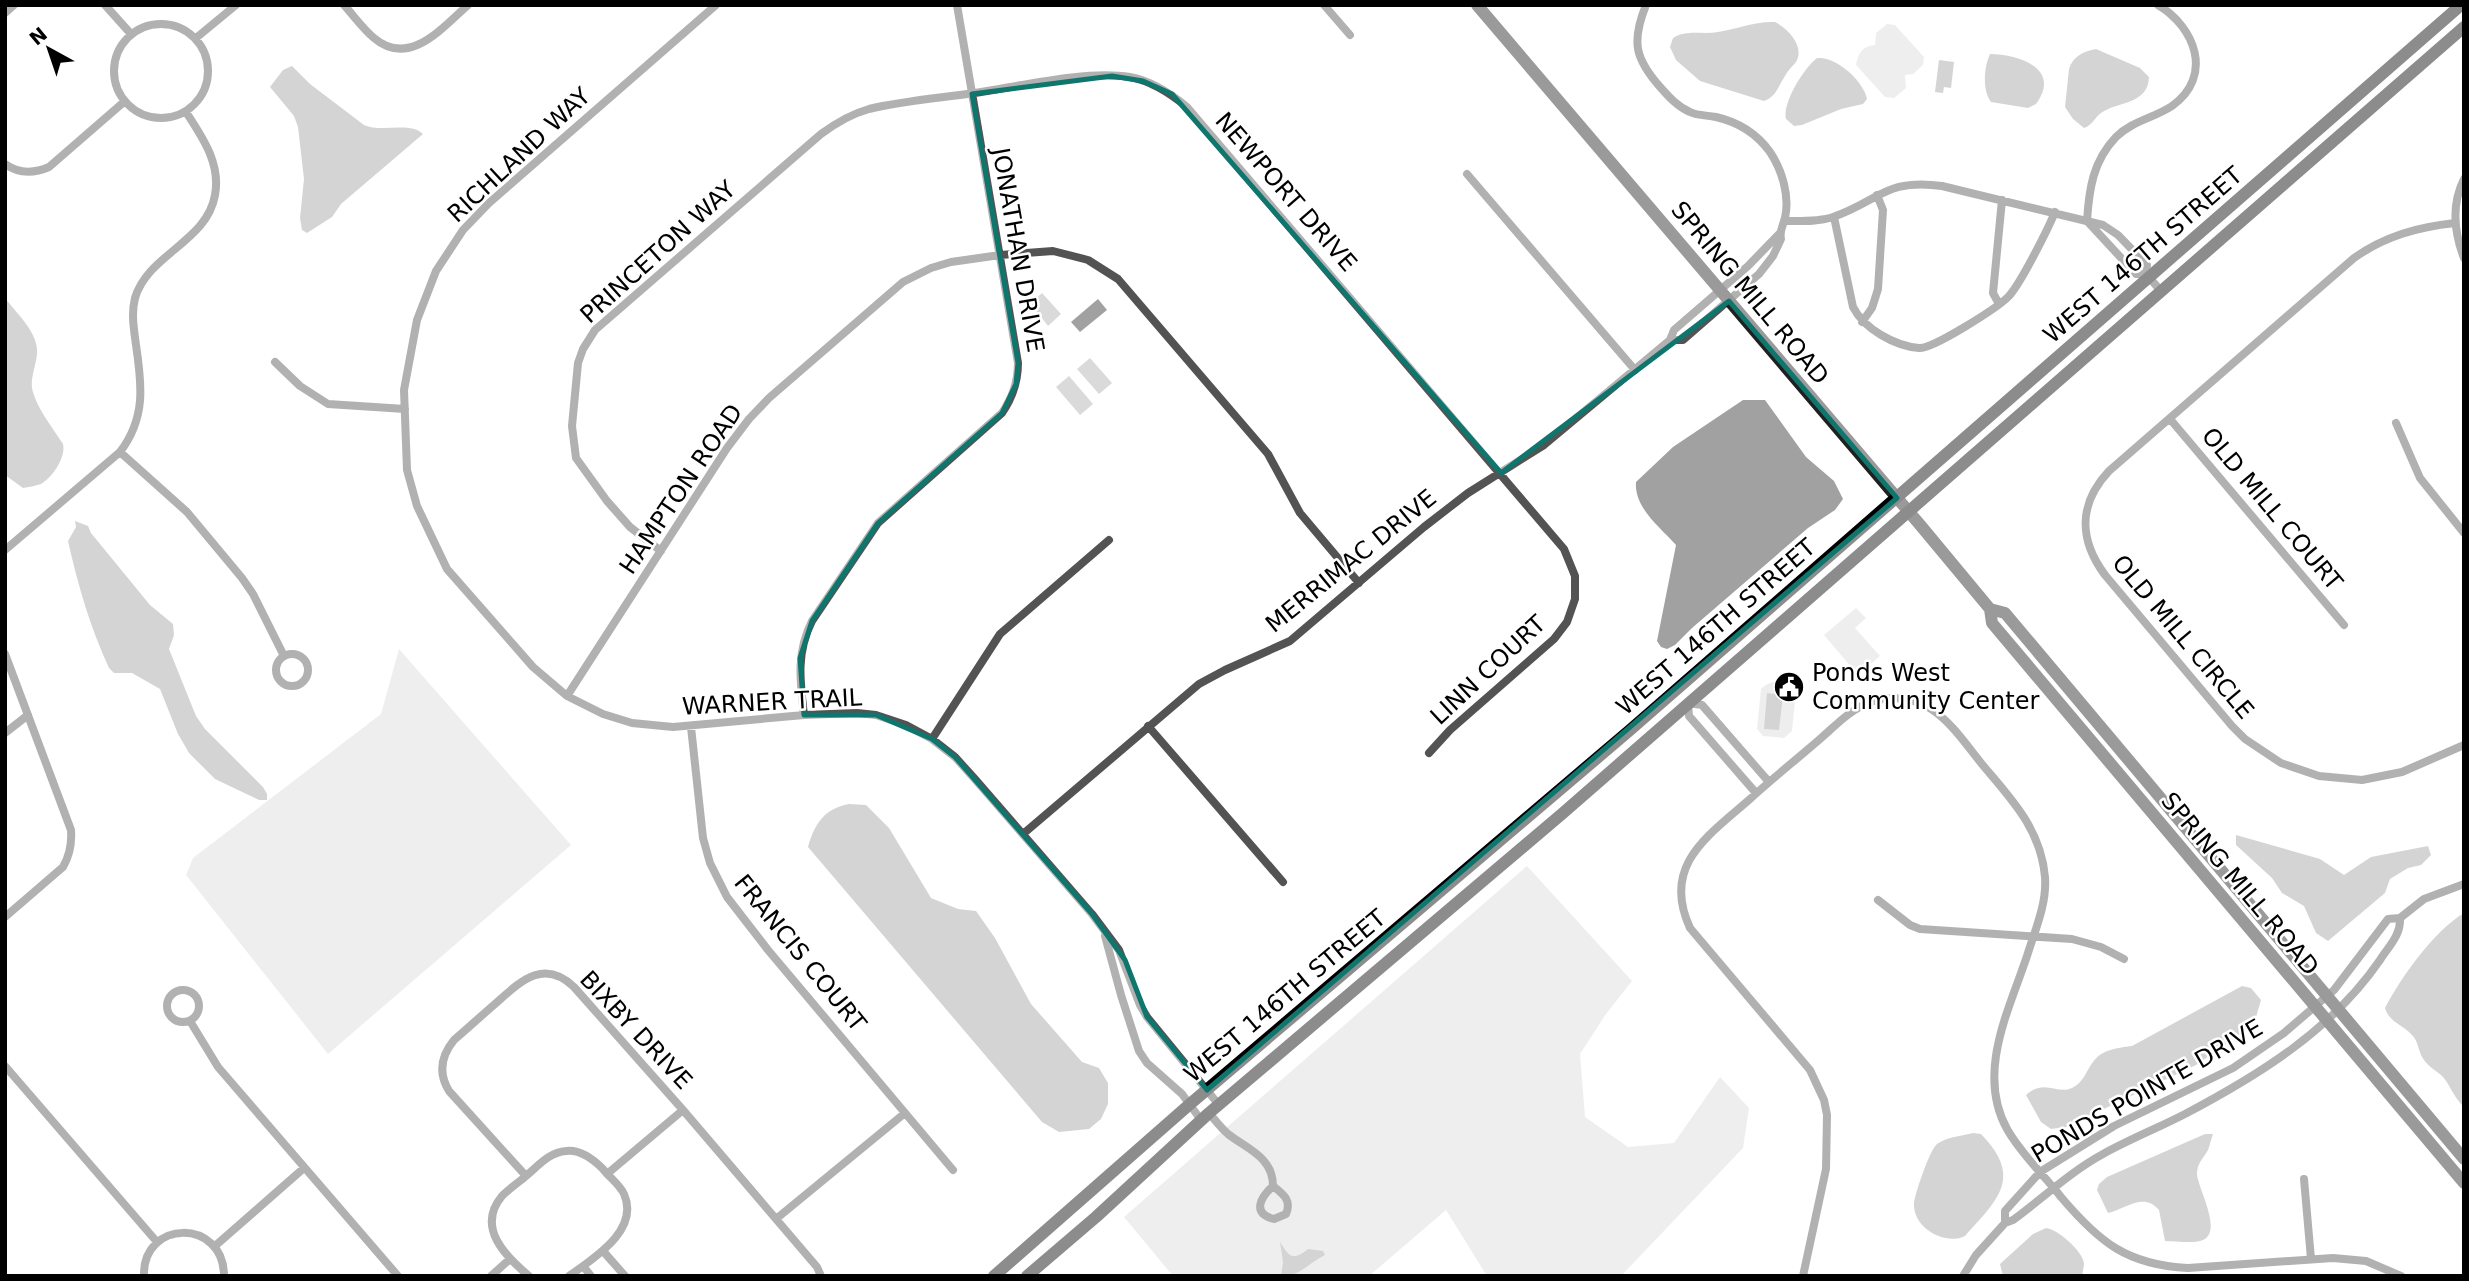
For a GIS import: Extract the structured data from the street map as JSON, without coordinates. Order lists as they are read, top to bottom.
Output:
{
  "streets": {
    "main road": ["WEST 146TH STREET"],
    "street": [
      "RICHLAND WAY",
      "NEWPORT DRIVE",
      "JONATHAN DRIVE",
      "PRINCETON WAY",
      "SPRING MILL ROAD",
      "HAMPTON ROAD",
      "OLD MILL COURT",
      "MERRIMAC DRIVE",
      "OLD MILL CIRCLE",
      "LINN COURT",
      "WARNER TRAIL",
      "FRANCIS COURT",
      "BIXBY DRIVE",
      "PONDS POINTE DRIVE"
    ]
  },
  "crossings": [
    ["RICHLAND WAY", "WARNER TRAIL"],
    ["NEWPORT DRIVE", "JONATHAN DRIVE"],
    ["NEWPORT DRIVE", "PRINCETON WAY"],
    ["NEWPORT DRIVE", "MERRIMAC DRIVE"],
    ["NEWPORT DRIVE", "LINN COURT"],
    ["JONATHAN DRIVE", "PRINCETON WAY"],
    ["JONATHAN DRIVE", "HAMPTON ROAD"],
    ["JONATHAN DRIVE", "WARNER TRAIL"],
    ["PRINCETON WAY", "HAMPTON ROAD"],
    ["WEST 146TH STREET", "SPRING MILL ROAD"],
    ["WEST 146TH STREET", "WARNER TRAIL"],
    ["SPRING MILL ROAD", "MERRIMAC DRIVE"],
    ["SPRING MILL ROAD", "PONDS POINTE DRIVE"],
    ["HAMPTON ROAD", "MERRIMAC DRIVE"],
    ["HAMPTON ROAD", "WARNER TRAIL"],
    ["OLD MILL COURT", "OLD MILL CIRCLE"],
    ["MERRIMAC DRIVE", "LINN COURT"],
    ["MERRIMAC DRIVE", "WARNER TRAIL"],
    ["WARNER TRAIL", "FRANCIS COURT"]
  ],
  "places": {
    "public building": ["Ponds West Community Center"]
  },
  "north": "top left"
}
